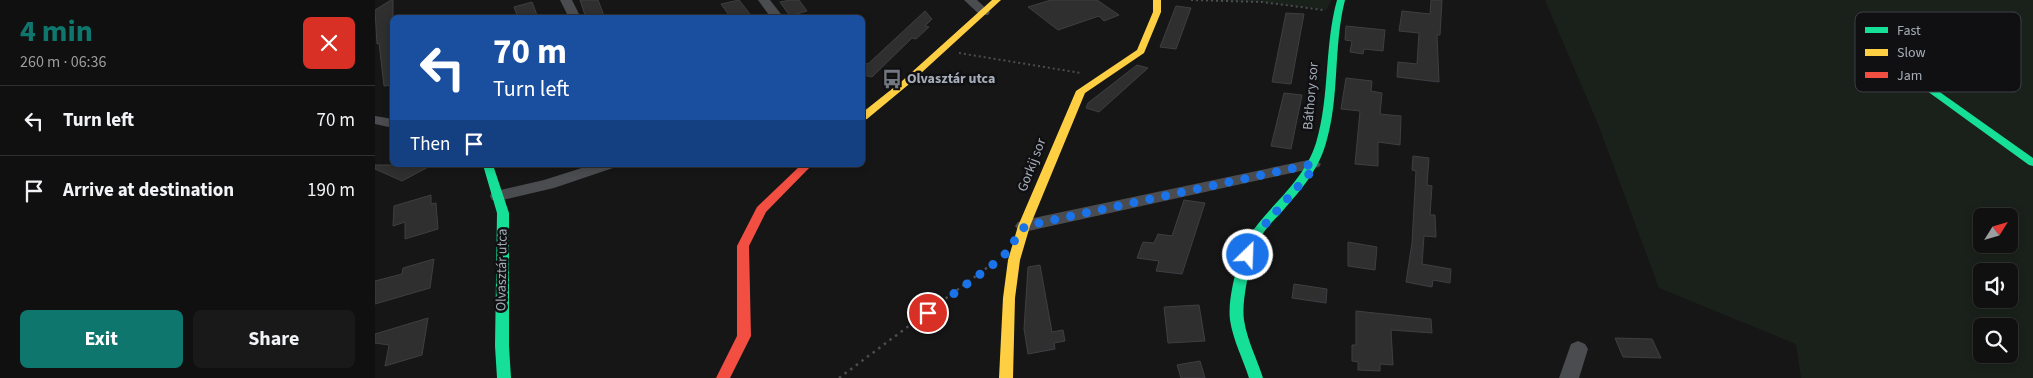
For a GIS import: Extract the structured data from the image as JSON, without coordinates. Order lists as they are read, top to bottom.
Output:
{
  "streets": {
    "street": ["Báthory sor", "Gorkij sor", "Olvasztár utca"]
  },
  "places": {
    "bus stop": ["Olvasztár utca"]
  },
  "legend": ["Fast", "Slow", "Jam"],
  "north": "top right",
  "page": {
    "heading": ["4 min", "260 m · 06:36"],
    "turn": ["70 m", "Turn left"],
    "list": [
      {
        "name": "Turn left",
        "value": "70 m"
      },
      {
        "name": "Arrive at destination",
        "value": "190 m"
      }
    ],
    "then": "Then",
    "buttons": ["Exit", "Share"]
  }
}
